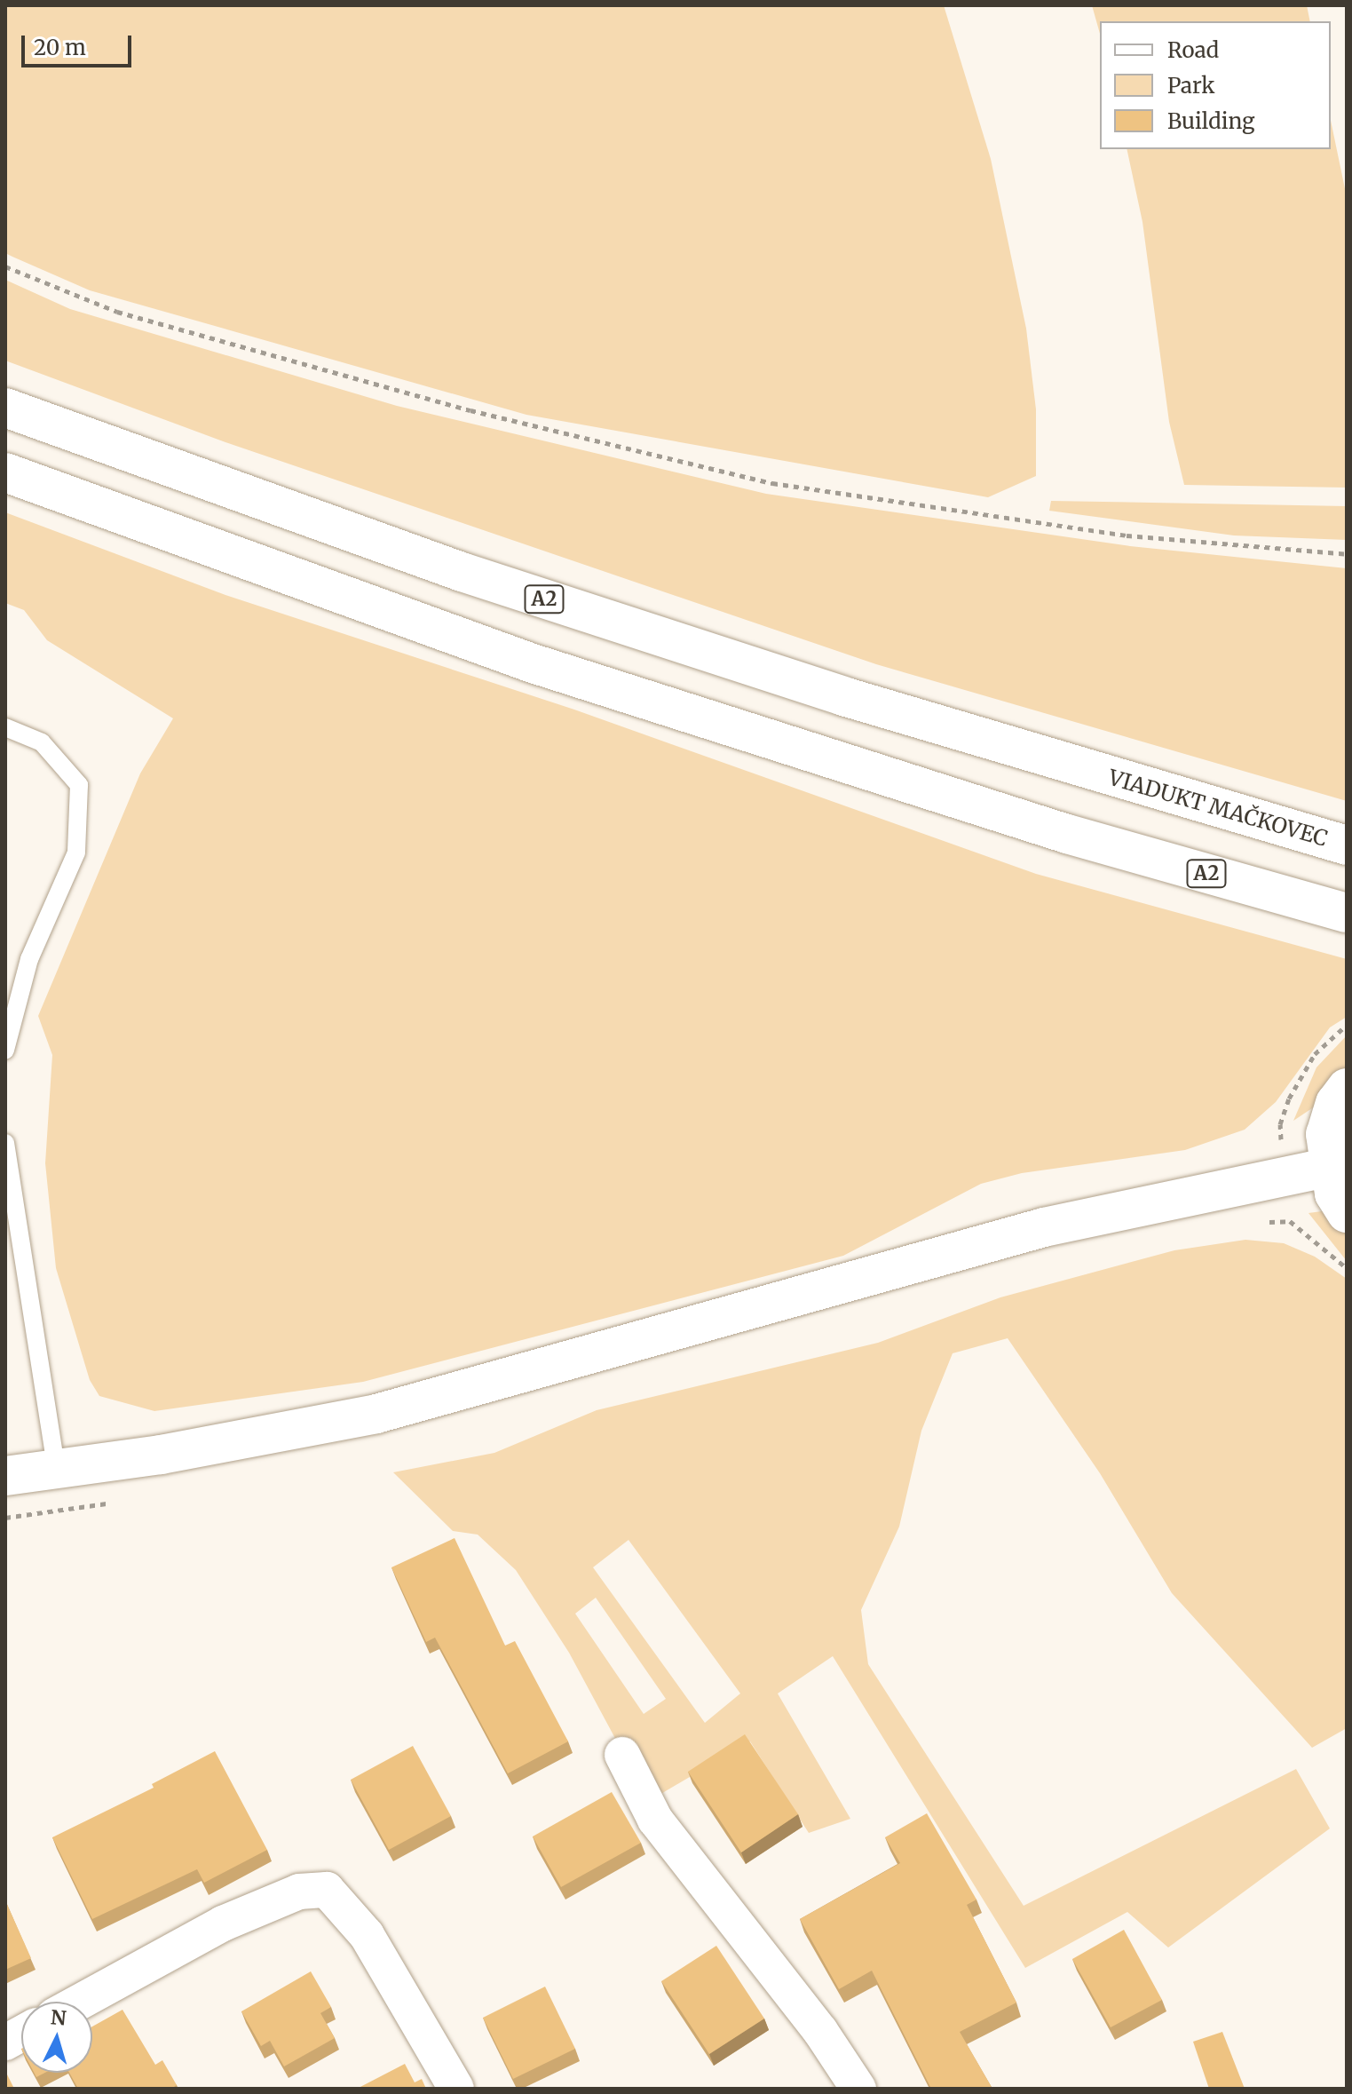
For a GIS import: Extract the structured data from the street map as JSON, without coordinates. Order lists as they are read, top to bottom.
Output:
{
  "streets": {
    "main road": ["A2", "VIADUKT MAČKOVEC"]
  },
  "legend": ["Road", "Park", "Building"],
  "scale_bar": "20 m",
  "north": "top"
}
